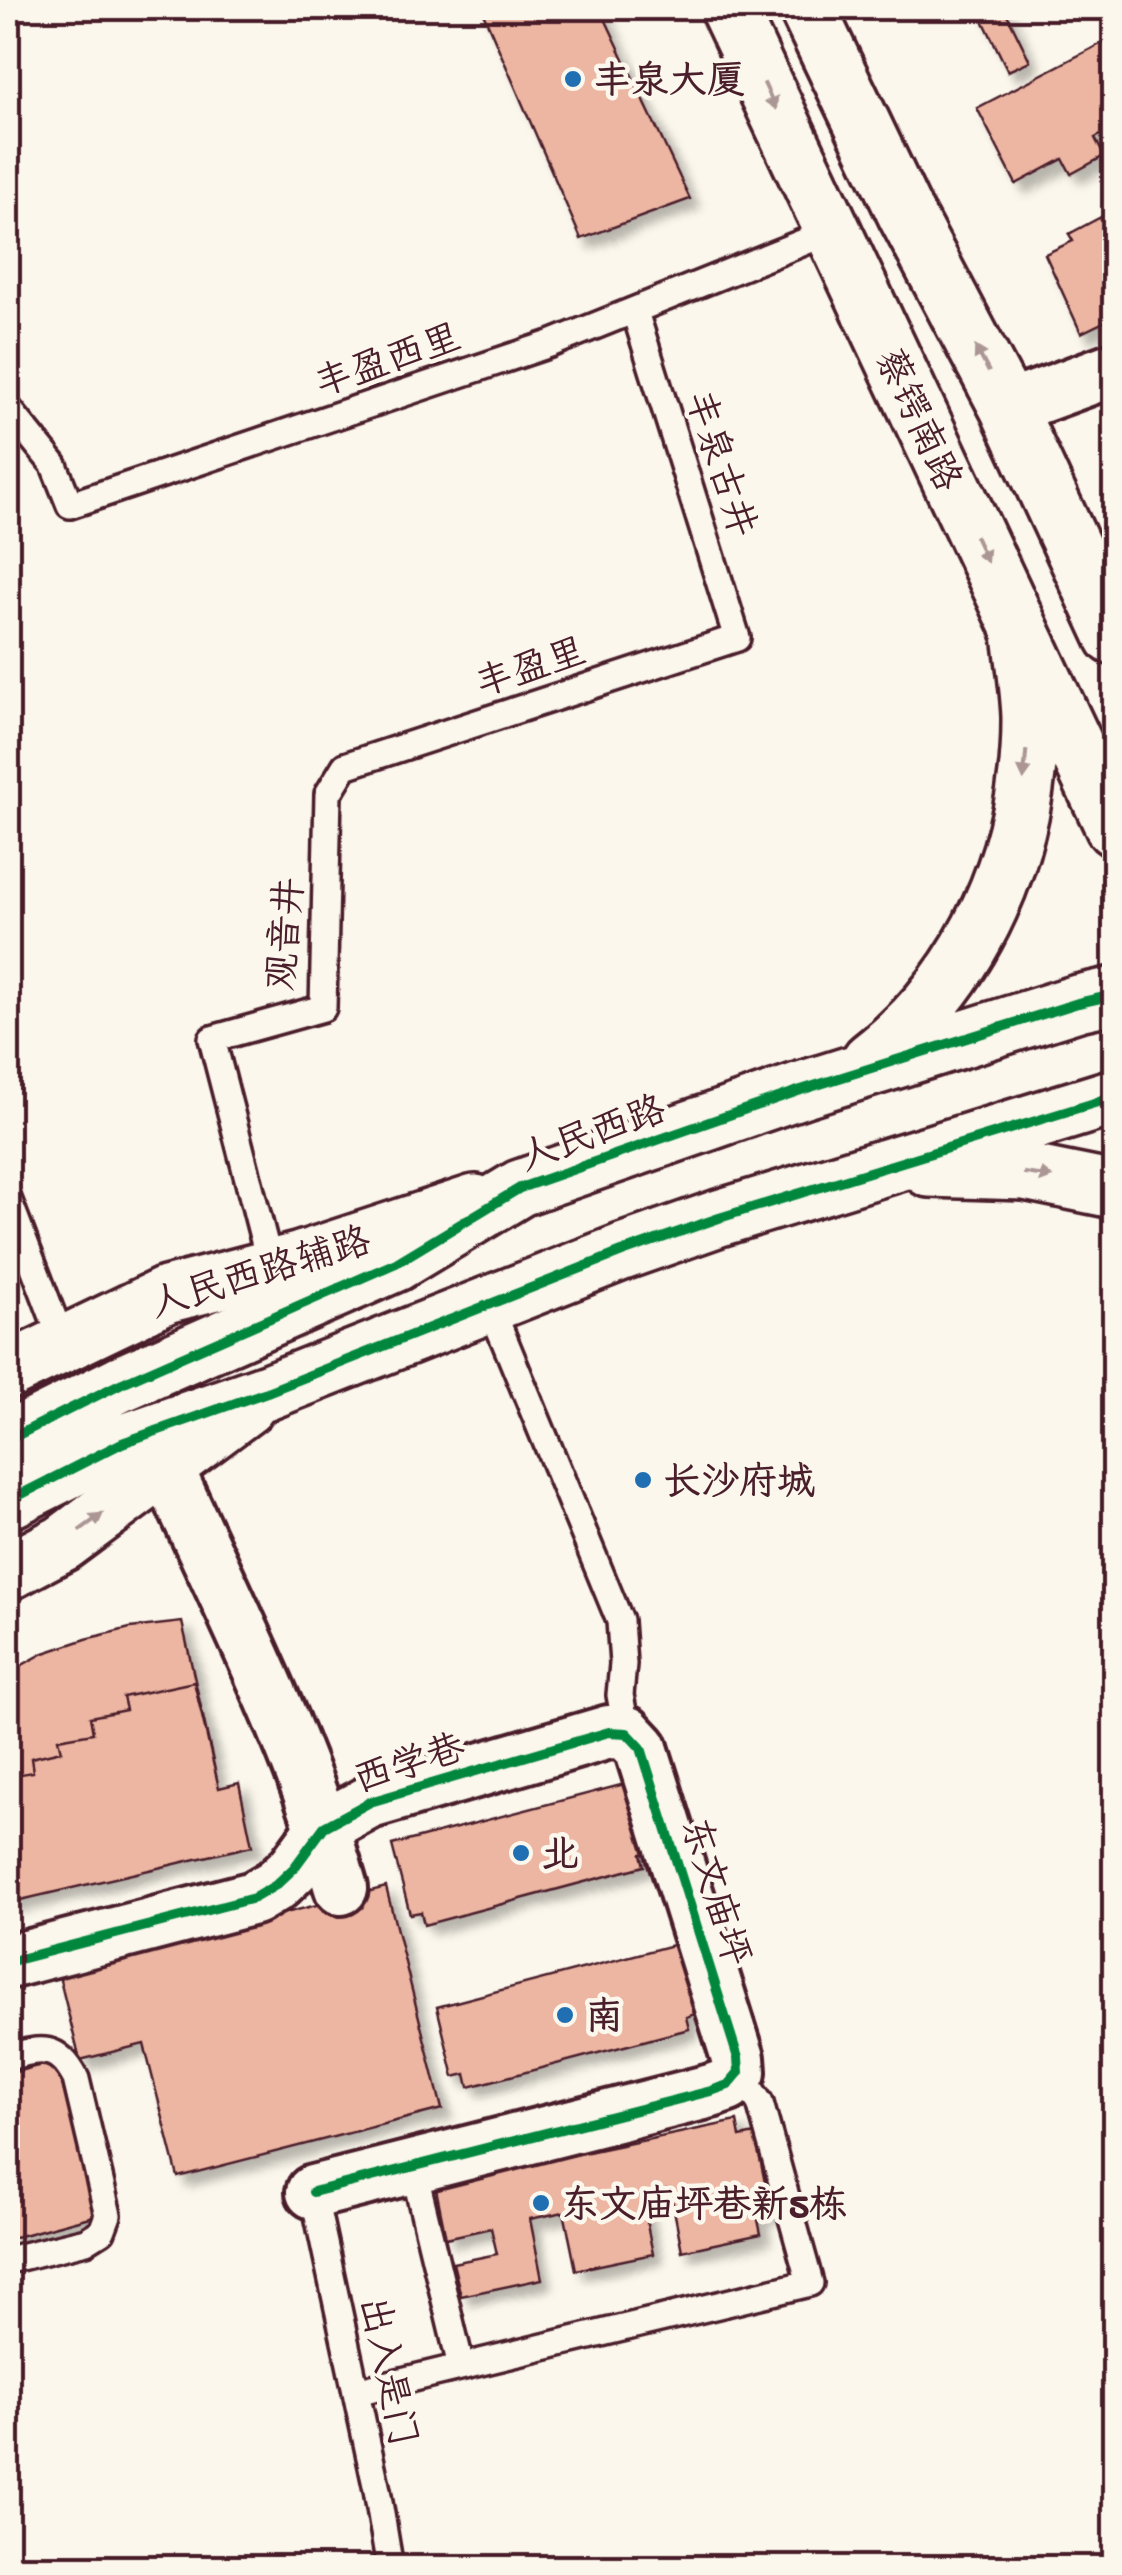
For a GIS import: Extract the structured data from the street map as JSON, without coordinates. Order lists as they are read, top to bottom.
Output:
{
  "streets": {
    "main road": ["蔡锷南路", "人民西路", "人民西路辅路"],
    "street": ["西学巷", "东文庙坪"],
    "lane": [
      "丰盈西里",
      "丰泉古井",
      "丰盈里",
      "观音井",
      "出入是门"
    ]
  },
  "crossings": [
    ["丰盈西里", "蔡锷南路"],
    ["丰盈西里", "丰泉古井"],
    ["丰泉古井", "丰盈里"],
    ["丰盈里", "观音井"],
    ["观音井", "人民西路辅路"],
    ["人民西路", "人民西路辅路"],
    ["西学巷", "东文庙坪"]
  ],
  "places": [
    "丰泉大厦",
    "长沙府城",
    "北",
    "南",
    "东文庙坪巷新5栋"
  ]
}
